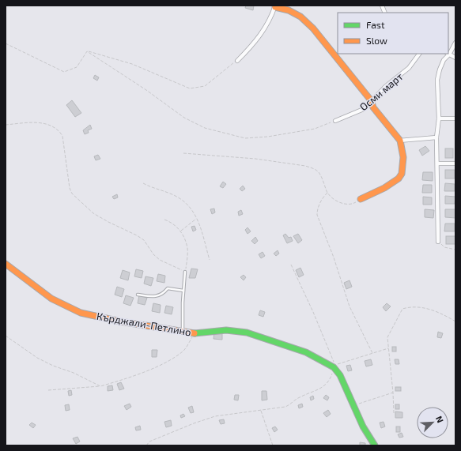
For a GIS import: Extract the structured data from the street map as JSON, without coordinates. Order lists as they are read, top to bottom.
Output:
{
  "streets": {
    "street": ["Осми март", "Кърджали-Петлино"]
  },
  "legend": ["Fast", "Slow"],
  "north": "top right"
}
